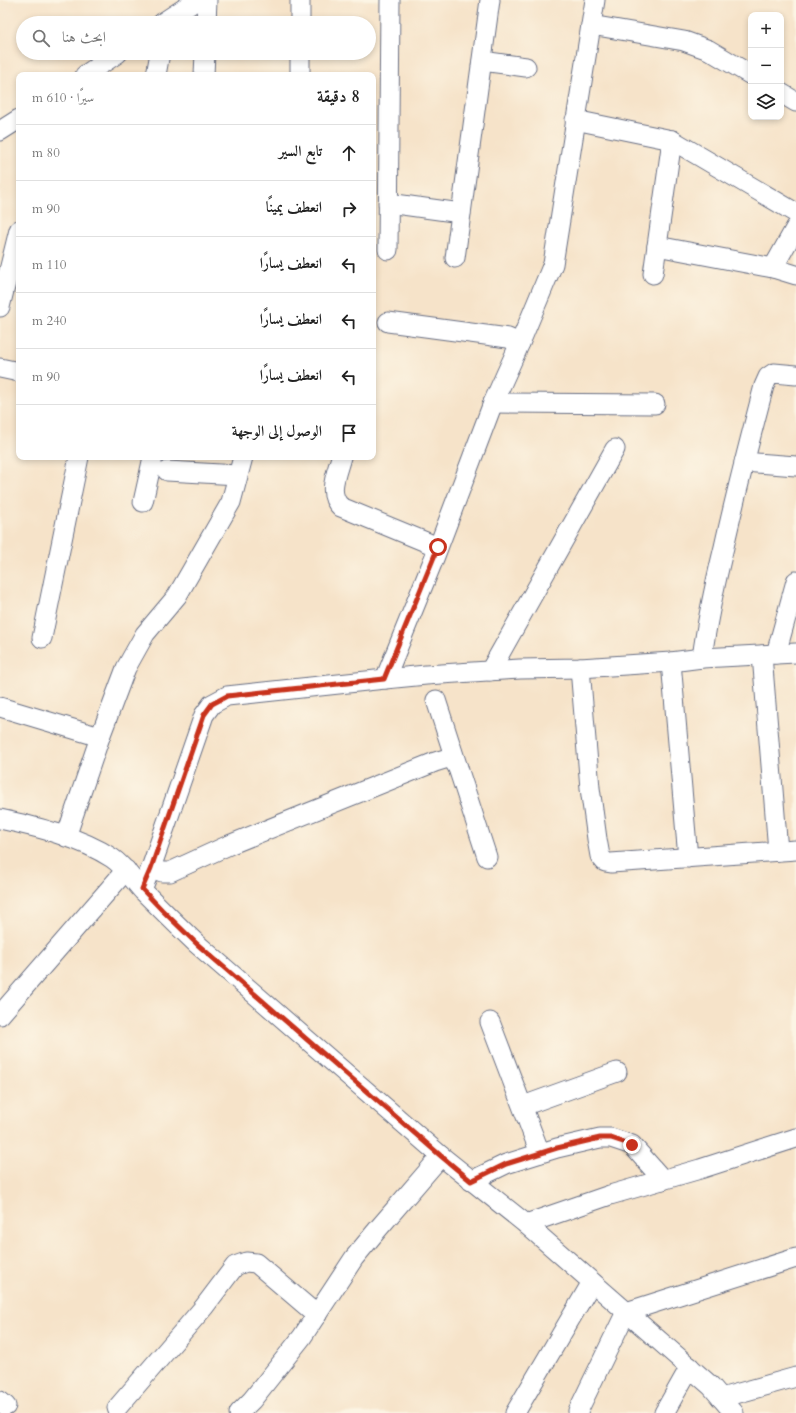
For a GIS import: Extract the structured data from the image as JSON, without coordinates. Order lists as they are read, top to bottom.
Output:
{
  "page": {
    "map_buttons": ["+", "−"],
    "search": "ابحث هنا",
    "heading": ["8 دقيقة", "سيرًا · 610 m"],
    "list": [
      ["تابع السير", "80 m"],
      ["انعطف يمينًا", "90 m"],
      ["انعطف يسارًا", "110 m"],
      ["انعطف يسارًا", "240 m"],
      ["انعطف يسارًا", "90 m"],
      "الوصول إلى الوجهة"
    ]
  }
}
